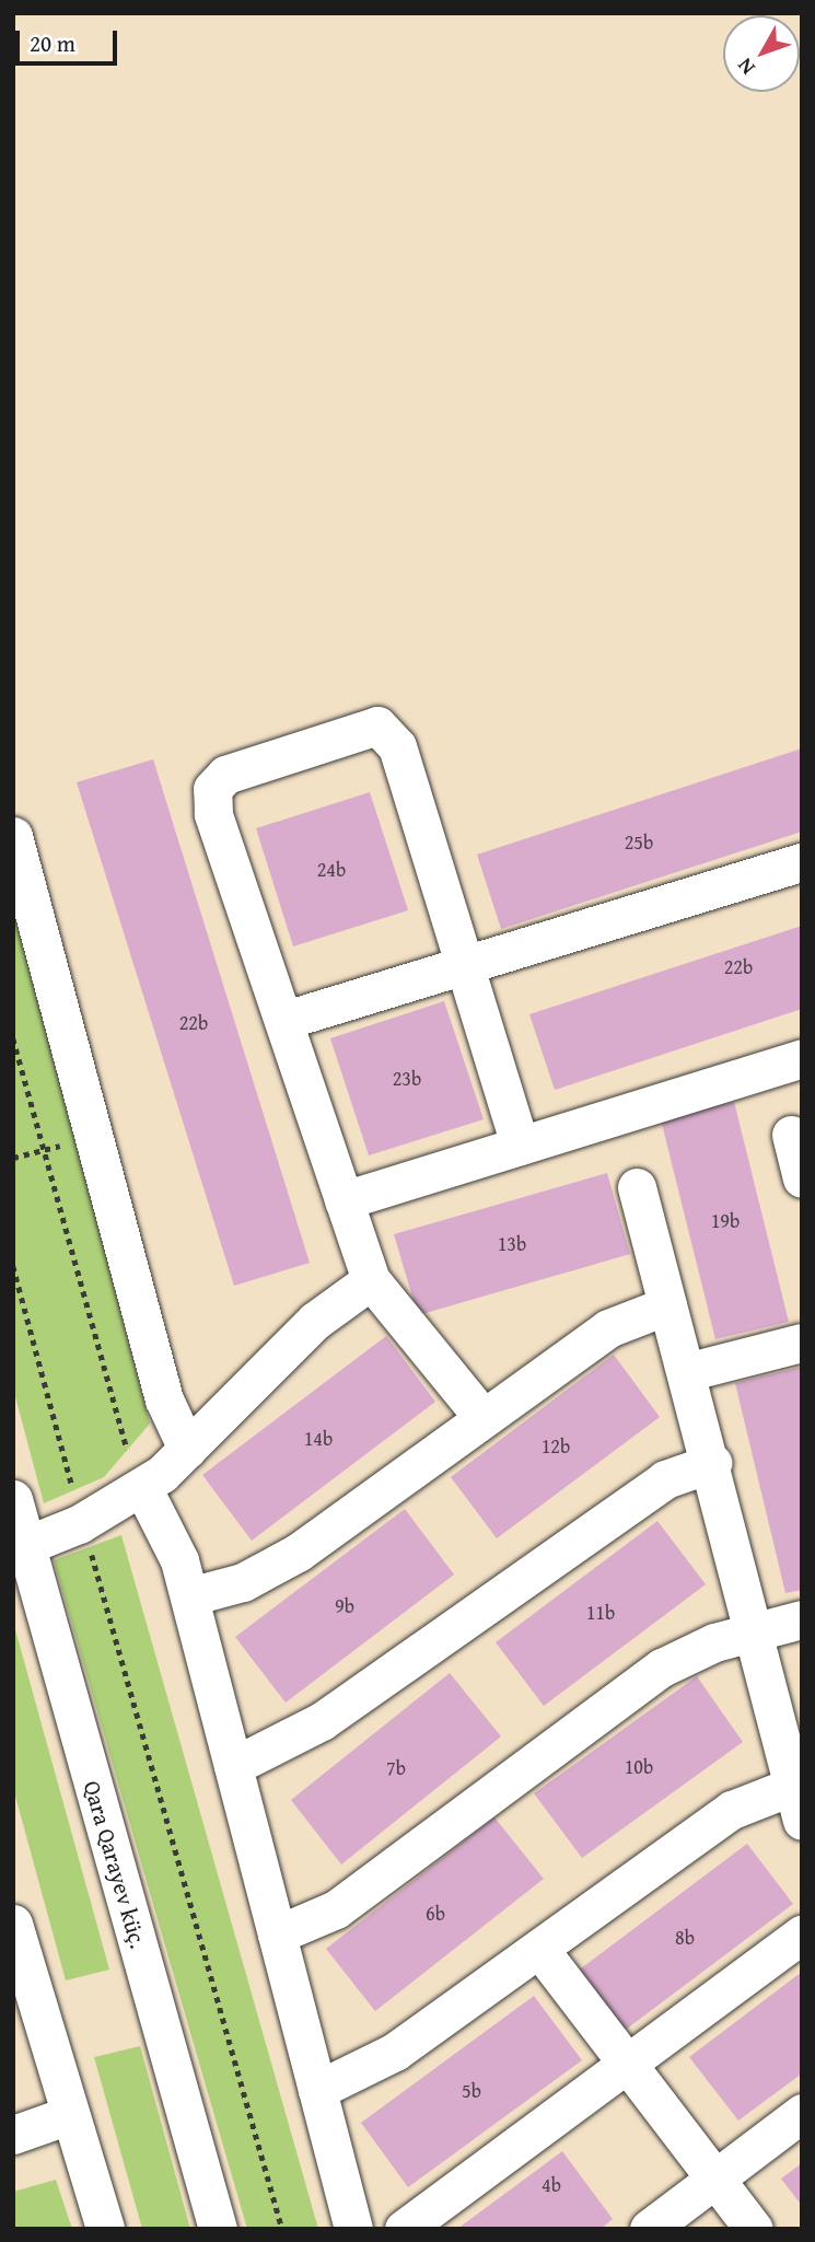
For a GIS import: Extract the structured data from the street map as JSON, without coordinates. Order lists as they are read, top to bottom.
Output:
{
  "streets": {
    "street": ["Qara Qarayev küç."]
  },
  "house_numbers": [
    "25b",
    "24b",
    "22b",
    "22b",
    "23b",
    "19b",
    "13b",
    "14b",
    "12b",
    "9b",
    "11b",
    "10b",
    "7b",
    "6b",
    "8b",
    "5b",
    "4b"
  ],
  "scale_bar": "20 m",
  "north": "bottom left"
}
